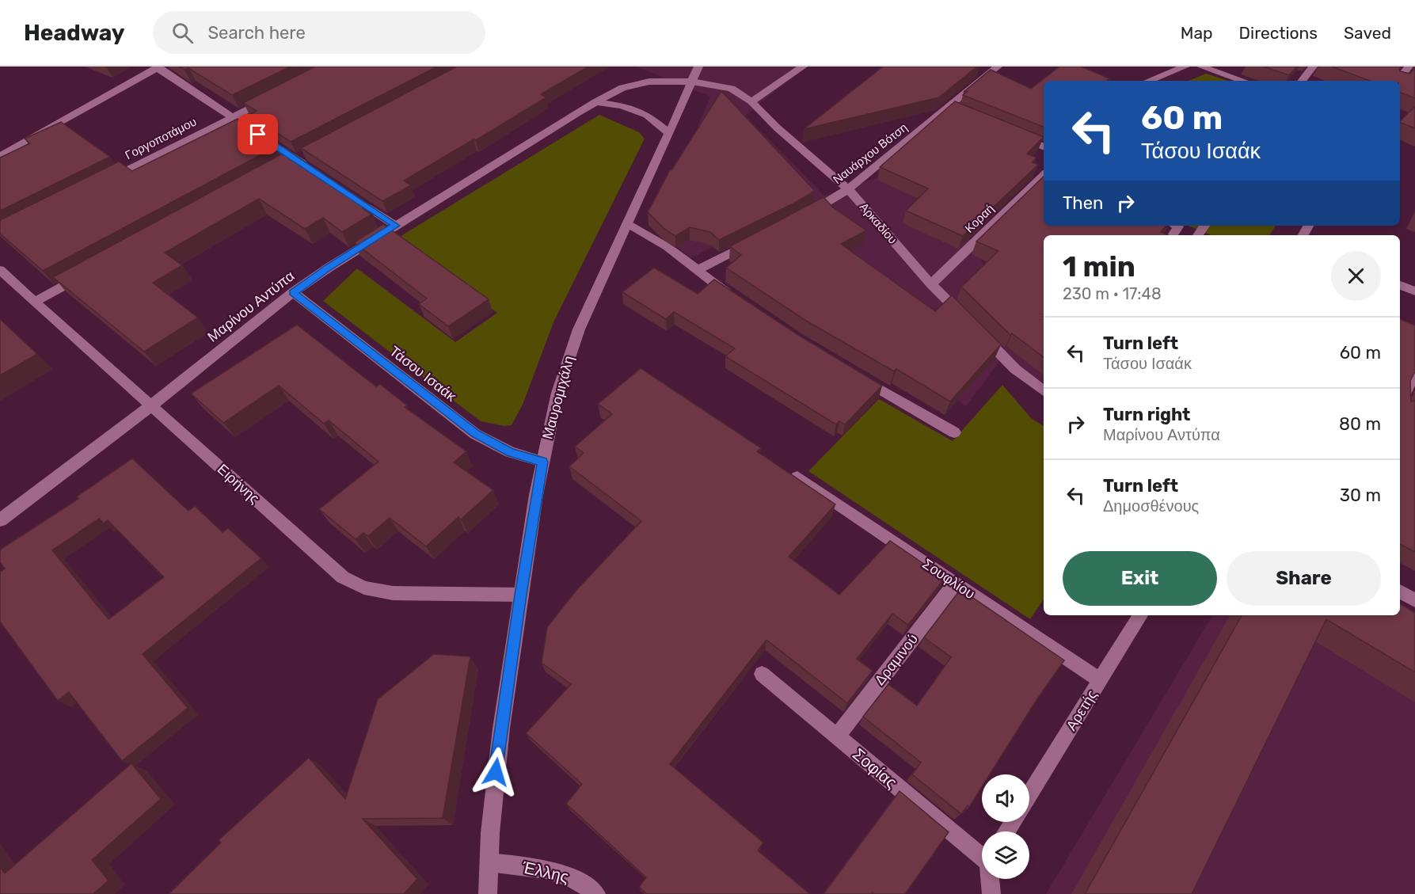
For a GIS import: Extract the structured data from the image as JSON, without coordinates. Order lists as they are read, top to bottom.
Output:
{
  "streets": {
    "street": [
      "Γοργοποτάμου",
      "Ναυάρχου Βότση",
      "Κοραή",
      "Αρκαδίου",
      "Μαρίνου Αντύπα",
      "Τάσου Ισαάκ",
      "Μαυρομιχάλη",
      "Ειρήνης",
      "Σουφλίου",
      "Δραμινού",
      "Αρετής",
      "Σοφίας",
      "Έλλης"
    ]
  },
  "crossings": [
    ["Ναυάρχου Βότση", "Αρκαδίου"],
    ["Κοραή", "Αρκαδίου"],
    ["Αρκαδίου", "Μαρίνου Αντύπα"],
    ["Αρκαδίου", "Μαυρομιχάλη"],
    ["Μαρίνου Αντύπα", "Τάσου Ισαάκ"],
    ["Μαρίνου Αντύπα", "Μαυρομιχάλη"],
    ["Μαρίνου Αντύπα", "Ειρήνης"],
    ["Τάσου Ισαάκ", "Μαυρομιχάλη"],
    ["Μαυρομιχάλη", "Ειρήνης"],
    ["Μαυρομιχάλη", "Έλλης"],
    ["Σουφλίου", "Δραμινού"],
    ["Σουφλίου", "Αρετής"],
    ["Δραμινού", "Σοφίας"]
  ],
  "page": {
    "header": "Headway",
    "search": "Search here",
    "nav": ["Map", "Directions", "Saved"],
    "turn": ["60 m", "Τάσου Ισαάκ"],
    "then": "Then",
    "heading": ["1 min", "230 m · 17:48"],
    "list": [
      {
        "name": "Turn left",
        "note": "Τάσου Ισαάκ",
        "value": "60 m"
      },
      {
        "name": "Turn right",
        "note": "Μαρίνου Αντύπα",
        "value": "80 m"
      },
      {
        "name": "Turn left",
        "note": "Δημοσθένους",
        "value": "30 m"
      }
    ],
    "buttons": ["Exit", "Share"]
  }
}
